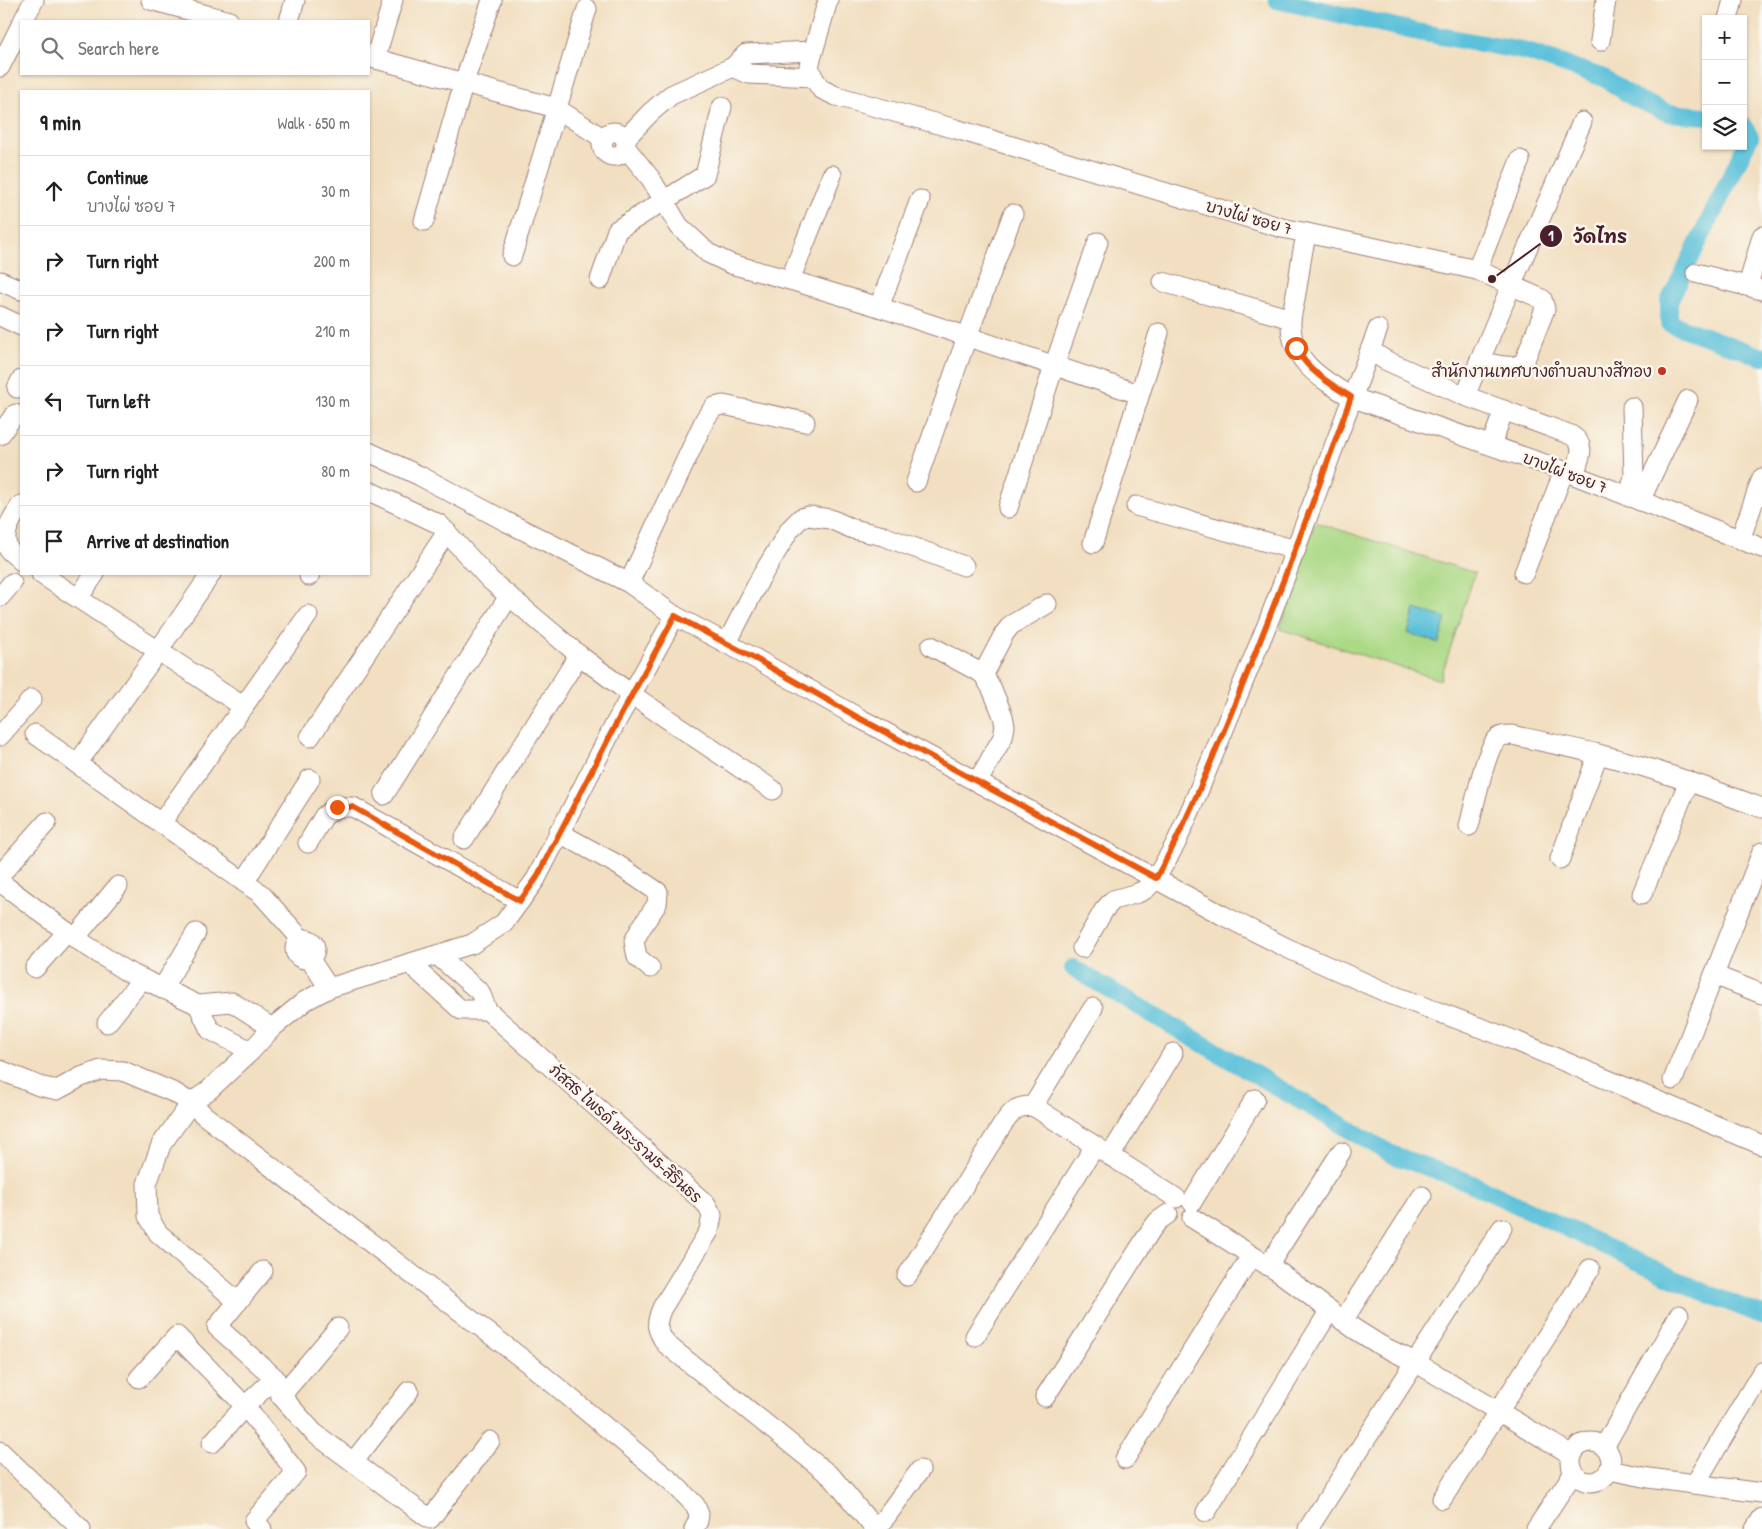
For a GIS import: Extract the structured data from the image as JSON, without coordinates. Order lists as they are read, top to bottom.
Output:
{
  "streets": {
    "street": ["บางไผ่ ซอย 7", "ภัสสร ไพรด์ พระราม5-สิรินธร"]
  },
  "places": ["วัดไทร", "สำนักงานเทศบางตำบลบางสีทอง"],
  "page": {
    "map_buttons": ["+", "−"],
    "search": "Search here",
    "heading": ["9 min", "Walk · 650 m"],
    "list": [
      ["Continue", "บางไผ่ ซอย 7", "30 m"],
      ["Turn right", "200 m"],
      ["Turn right", "210 m"],
      ["Turn left", "130 m"],
      ["Turn right", "80 m"],
      "Arrive at destination"
    ]
  }
}
